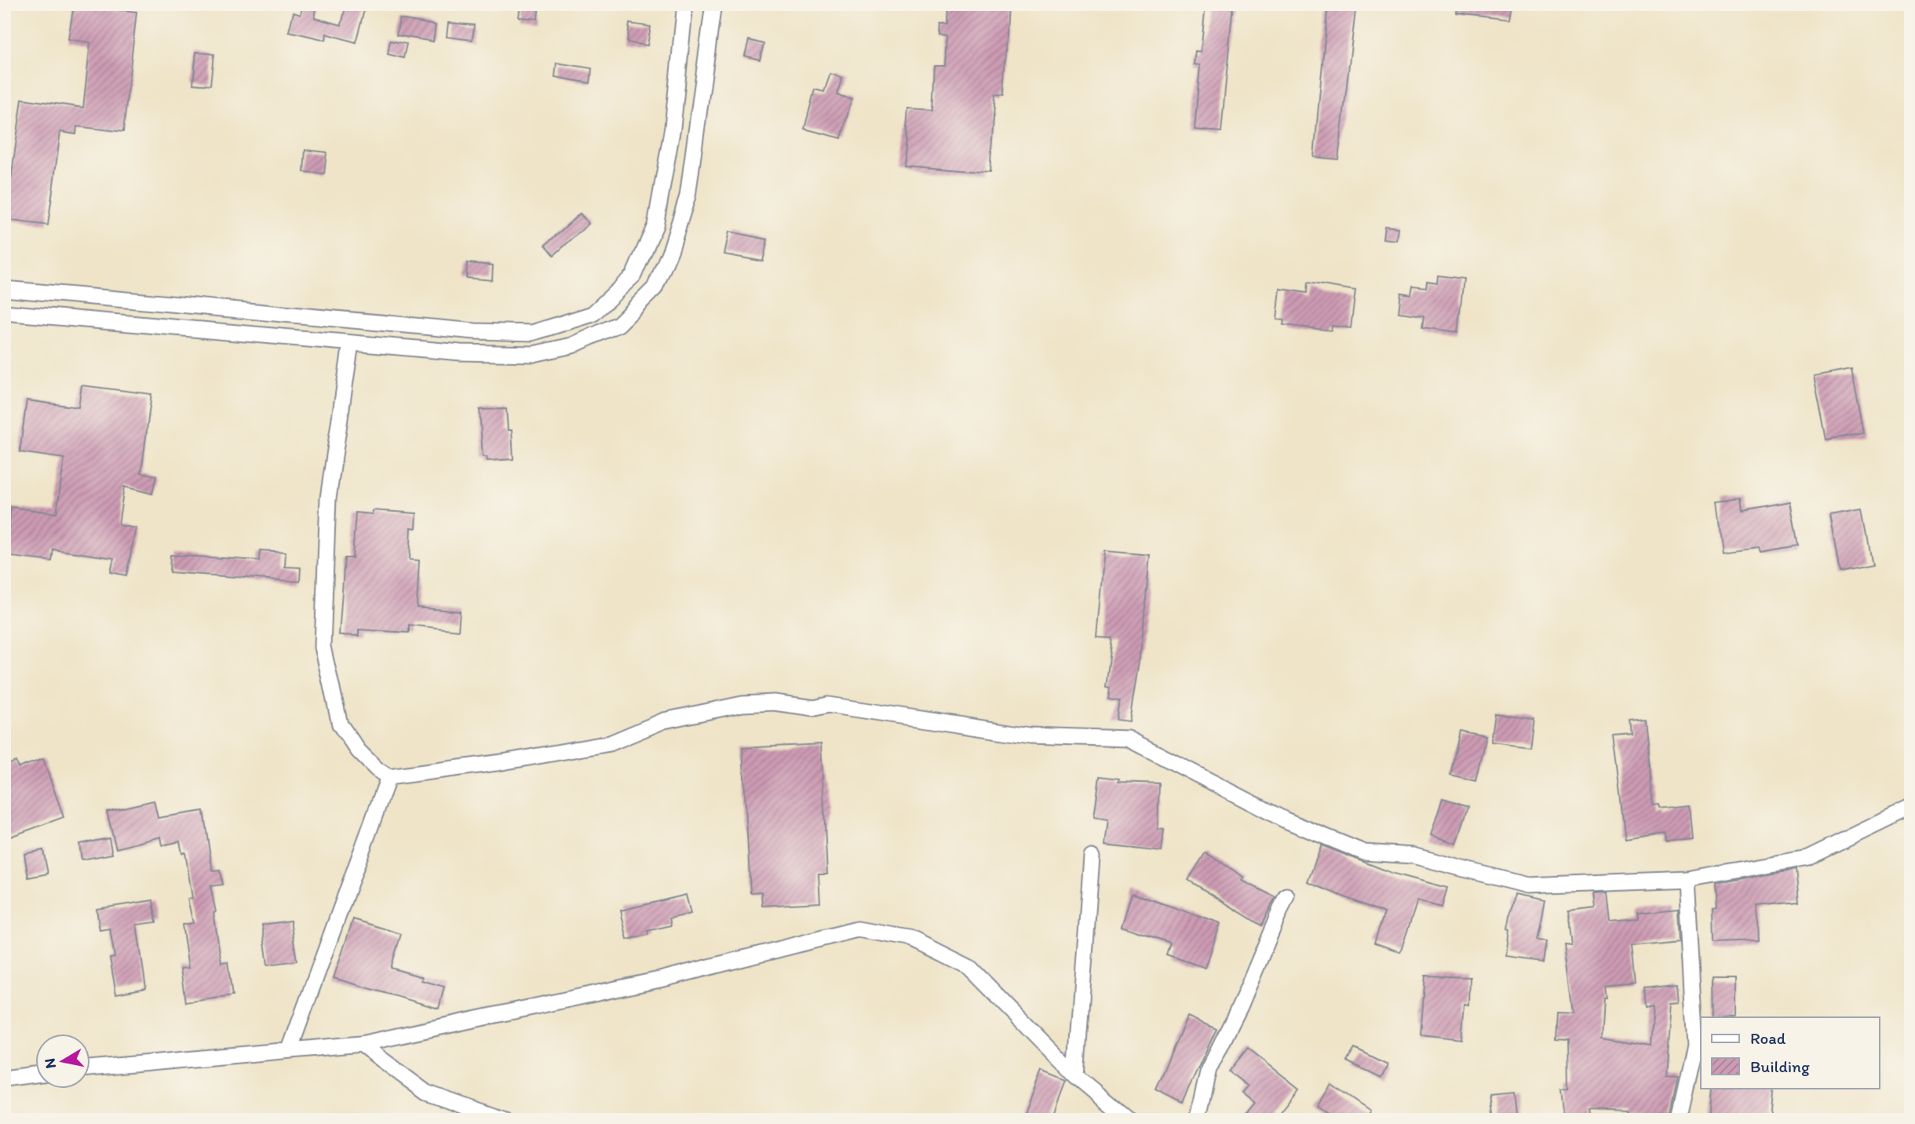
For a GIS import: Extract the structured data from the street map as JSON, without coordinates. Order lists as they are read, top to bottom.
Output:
{
  "legend": ["Road", "Building"],
  "north": "left"
}
